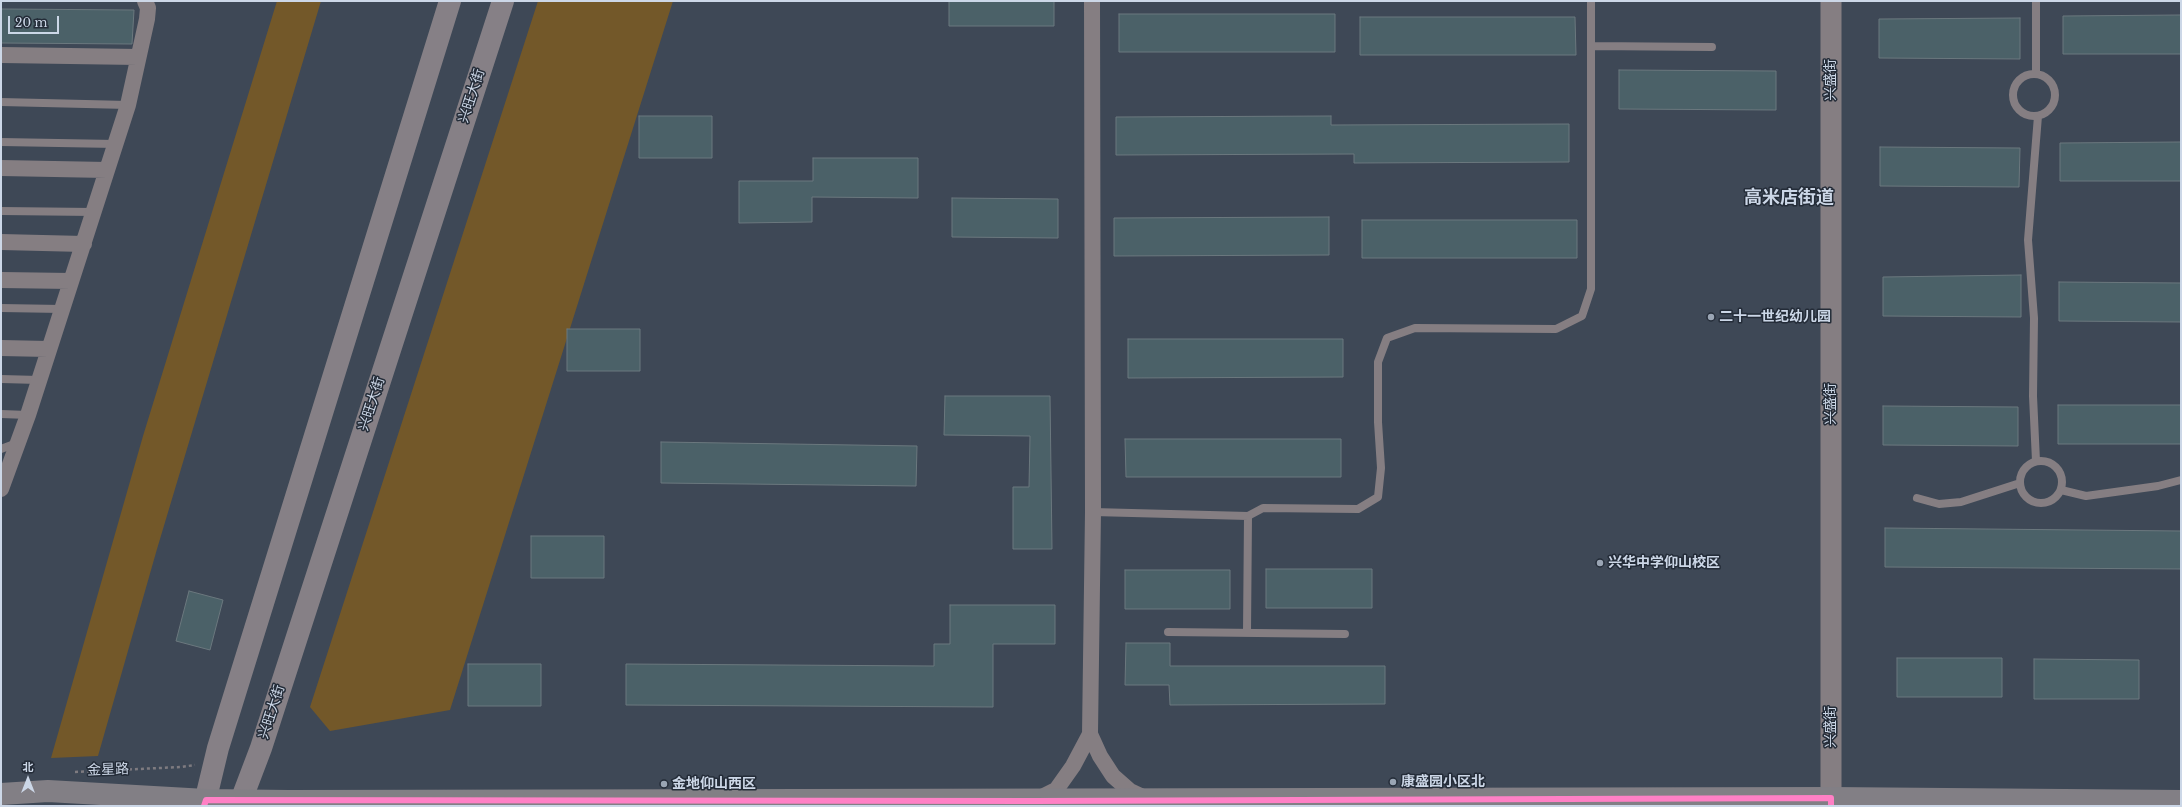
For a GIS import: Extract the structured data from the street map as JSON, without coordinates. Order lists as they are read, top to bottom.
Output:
{
  "streets": {
    "main road": ["兴旺大街"],
    "street": ["兴盛街"],
    "path": ["金星路"]
  },
  "districts": ["高米店街道"],
  "places": [
    "二十一世纪幼儿园",
    "兴华中学仰山校区",
    "康盛园小区北",
    "金地仰山西区"
  ],
  "scale_bar": "20 m",
  "north": "top"
}
